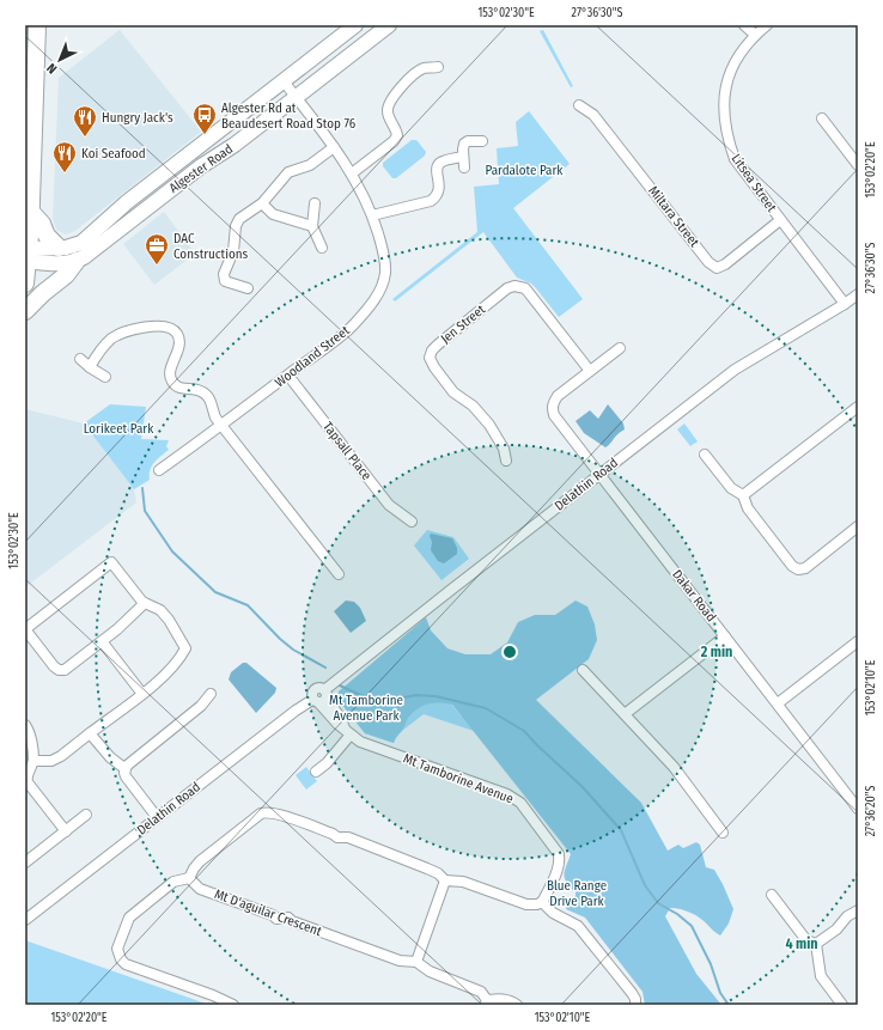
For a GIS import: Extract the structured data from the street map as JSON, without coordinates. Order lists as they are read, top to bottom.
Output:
{
  "streets": {
    "main road": ["Algester Road"],
    "street": [
      "Litsea Street",
      "Miltara Street",
      "Jen Street",
      "Woodland Street",
      "Tapsall Place",
      "Delathin Road",
      "Dakar Road",
      "Mt Tamborine Avenue",
      "Mt D'aguilar Crescent"
    ]
  },
  "crossings": [
    ["Algester Road", "Woodland Street"],
    ["Litsea Street", "Miltara Street"],
    ["Litsea Street", "Delathin Road"],
    ["Jen Street", "Dakar Road"],
    ["Woodland Street", "Tapsall Place"],
    ["Delathin Road", "Dakar Road"]
  ],
  "parks": [
    "Pardalote Park",
    "Lorikeet Park",
    "Mt Tamborine Avenue Park",
    "Blue Range Drive Park"
  ],
  "places": {
    "bus stop": ["Algester Rd at Beaudesert Road Stop 76"],
    "restaurant": ["Hungry Jack's", "Koi Seafood"],
    "office": ["DAC Constructions"]
  },
  "north": "bottom left",
  "coordinates": [
    "153°02'30\"E",
    "27°36'30\"S",
    "153°02'20\"E",
    "153°02'10\"E",
    "27°36'20\"S"
  ],
  "rings": ["2 min", "4 min"]
}
